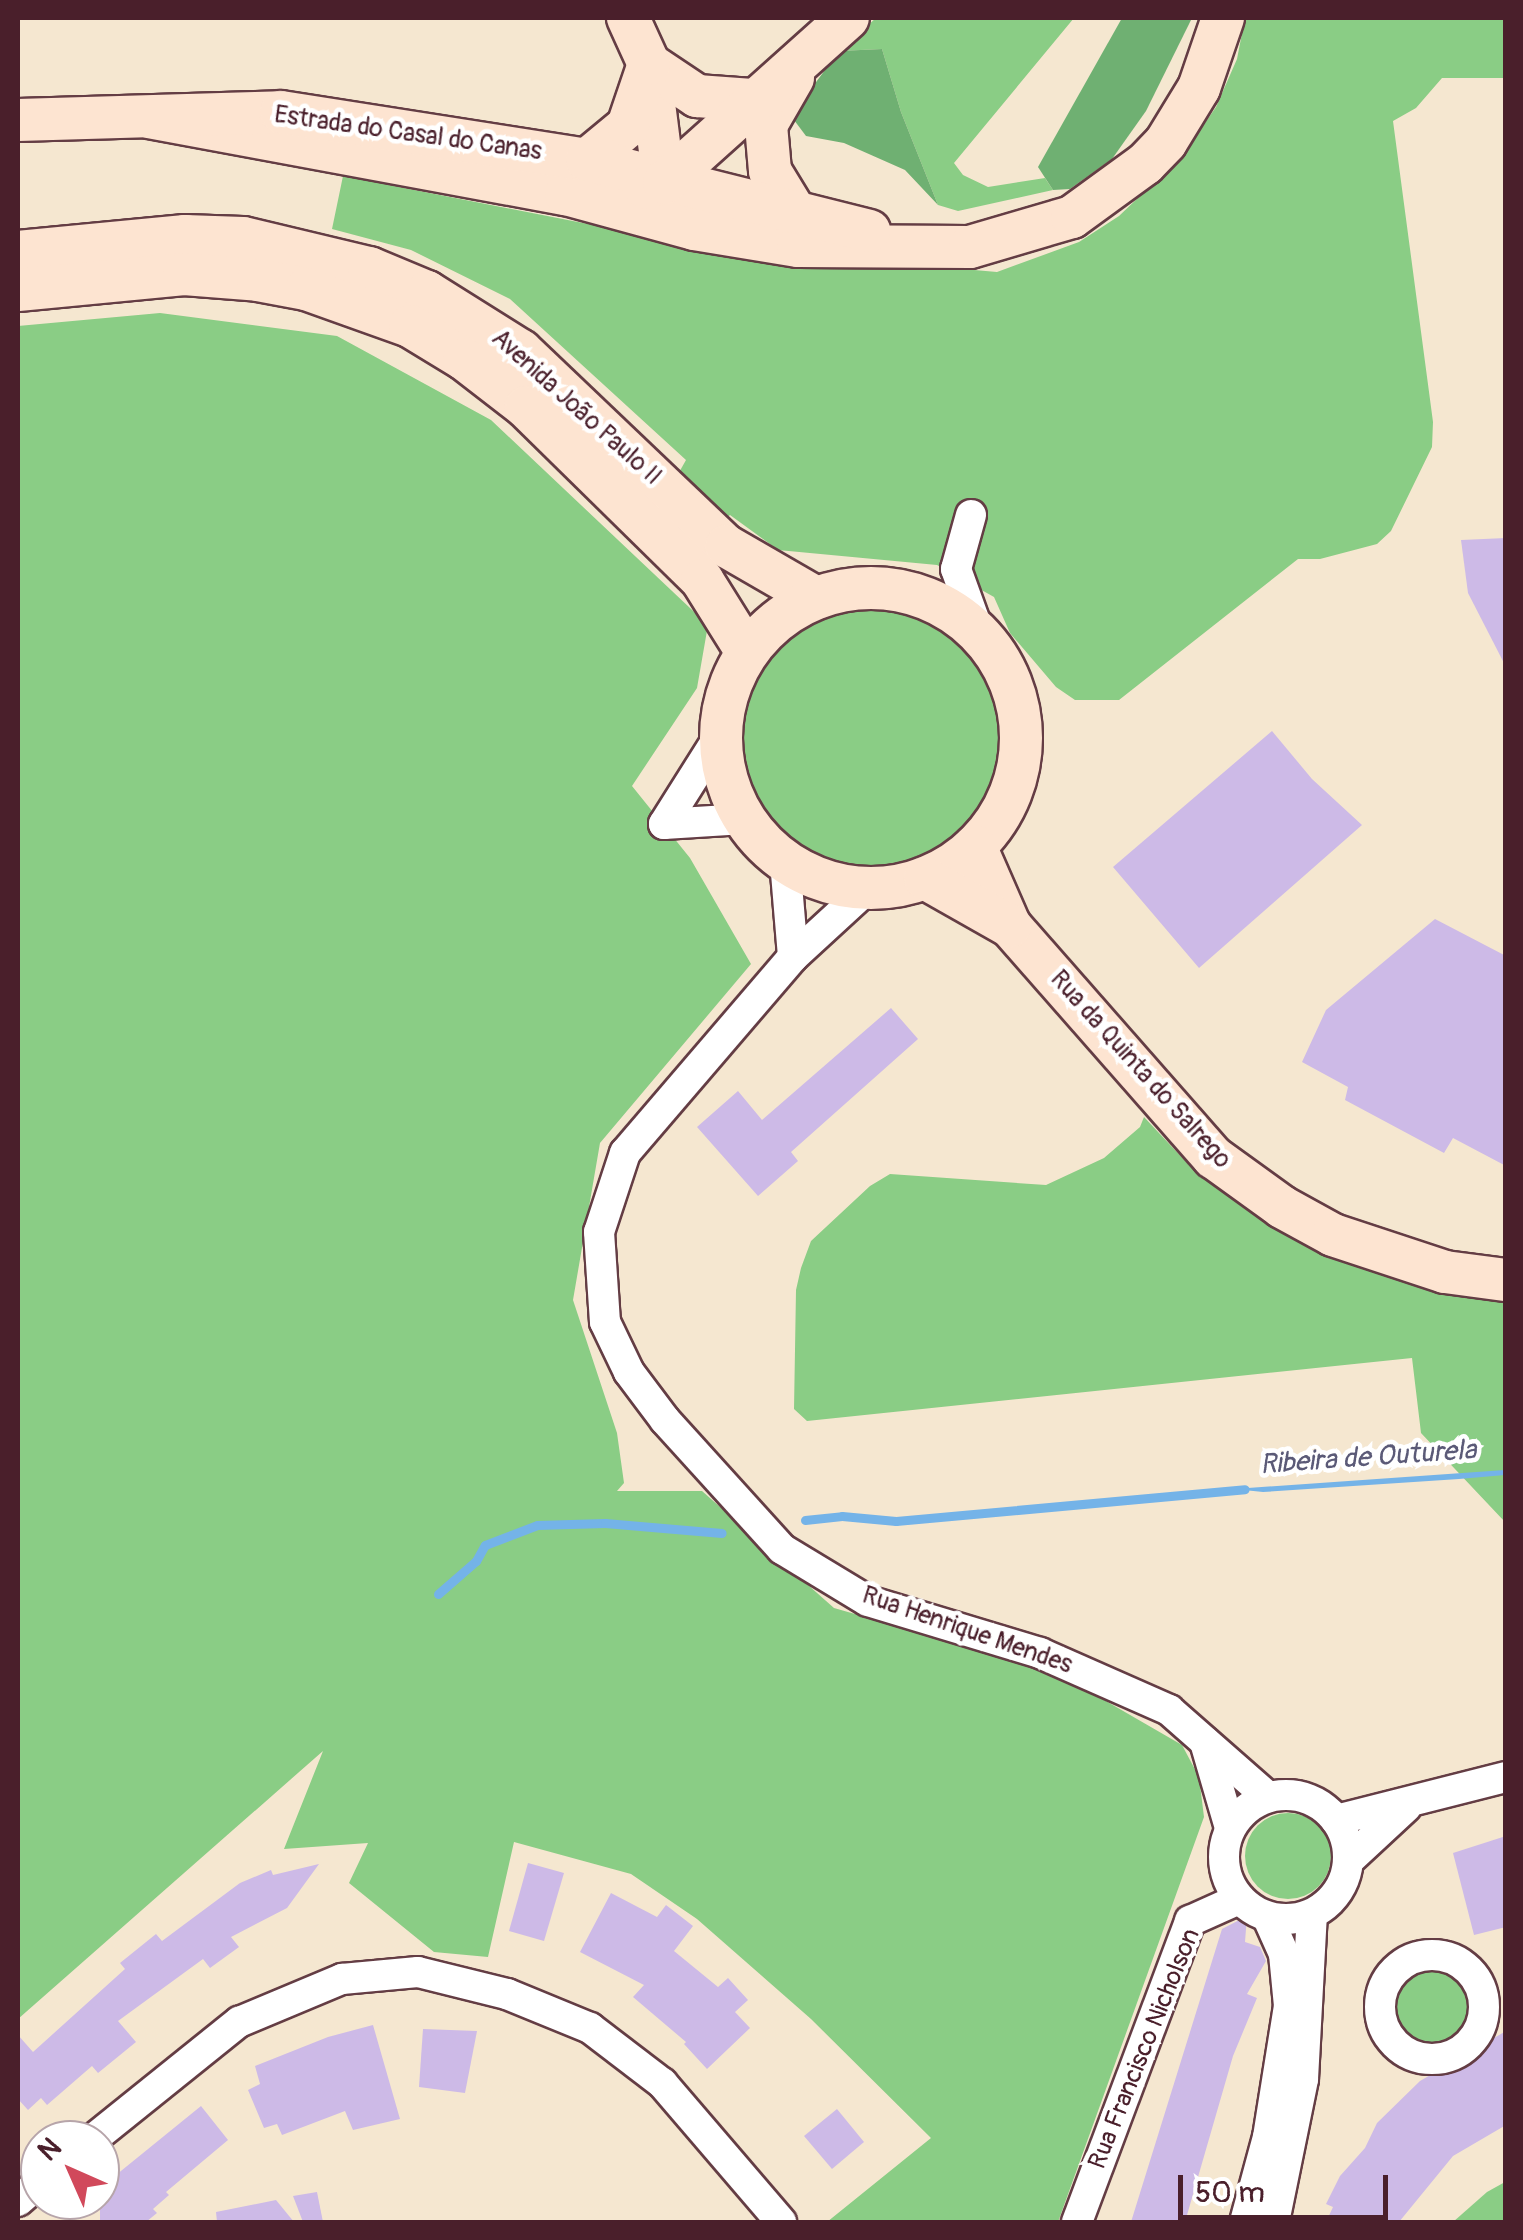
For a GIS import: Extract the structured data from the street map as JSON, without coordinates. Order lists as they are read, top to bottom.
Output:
{
  "streets": {
    "street": [
      "Estrada do Casal do Canas",
      "Avenida João Paulo II",
      "Rua da Quinta do Salrego",
      "Rua Henrique Mendes",
      "Rua Francisco Nicholson"
    ]
  },
  "crossings": [
    ["Avenida João Paulo II", "Rua da Quinta do Salrego"],
    ["Avenida João Paulo II", "Rua Henrique Mendes"],
    ["Rua da Quinta do Salrego", "Rua Henrique Mendes"],
    ["Rua Henrique Mendes", "Rua Francisco Nicholson"]
  ],
  "water": ["Ribeira de Outurela"],
  "scale_bar": "50 m",
  "north": "top left"
}
